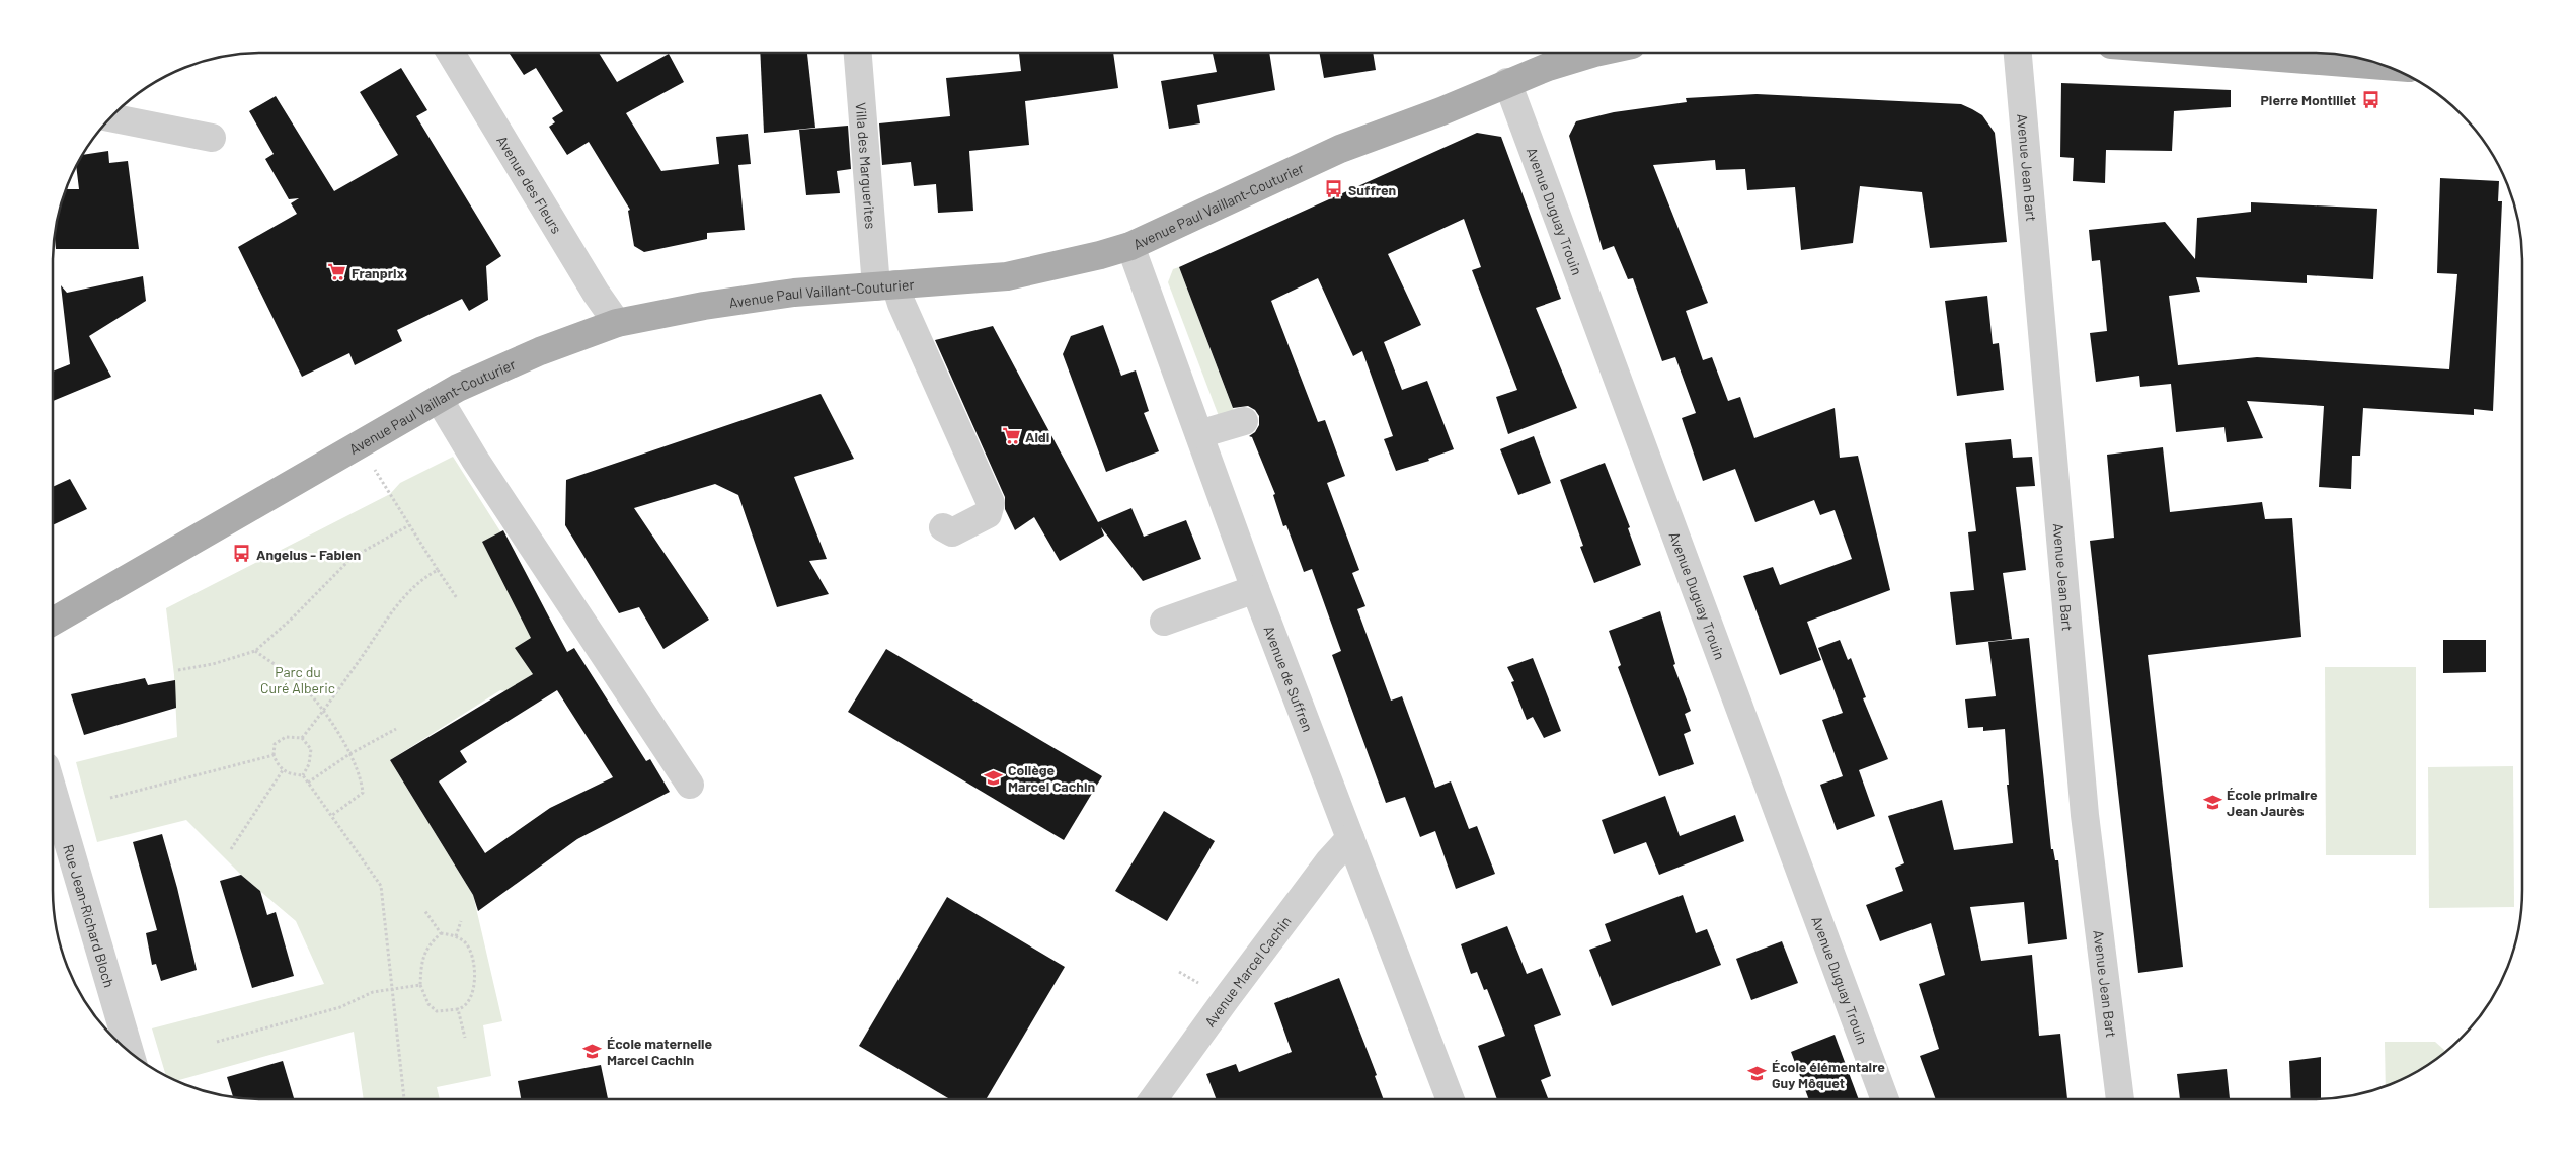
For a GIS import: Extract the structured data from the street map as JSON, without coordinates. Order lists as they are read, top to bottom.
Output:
{
  "streets": {
    "main road": ["Avenue Paul Vaillant-Couturier"],
    "street": [
      "Villa des Marguerites",
      "Avenue Jean Bart",
      "Avenue des Fleurs",
      "Avenue Duguay Trouin",
      "Avenue de Suffren",
      "Rue Jean-Richard Bloch",
      "Avenue Marcel Cachin"
    ]
  },
  "crossings": [
    ["Villa des Marguerites", "Avenue Paul Vaillant-Couturier"],
    ["Avenue des Fleurs", "Avenue Paul Vaillant-Couturier"],
    ["Avenue Paul Vaillant-Couturier", "Avenue Duguay Trouin"],
    ["Avenue Paul Vaillant-Couturier", "Avenue de Suffren"],
    ["Avenue de Suffren", "Avenue Marcel Cachin"]
  ],
  "parks": ["Parc du Curé Alberic"],
  "places": {
    "bus stop": ["Pierre Montillet", "Suffren", "Angelus - Fabien"],
    "supermarket": ["Franprix", "Aldi"],
    "school or university": [
      "Collège Marcel Cachin",
      "École primaire Jean Jaurès",
      "École maternelle Marcel Cachin",
      "École élémentaire Guy Môquet"
    ]
  }
}
